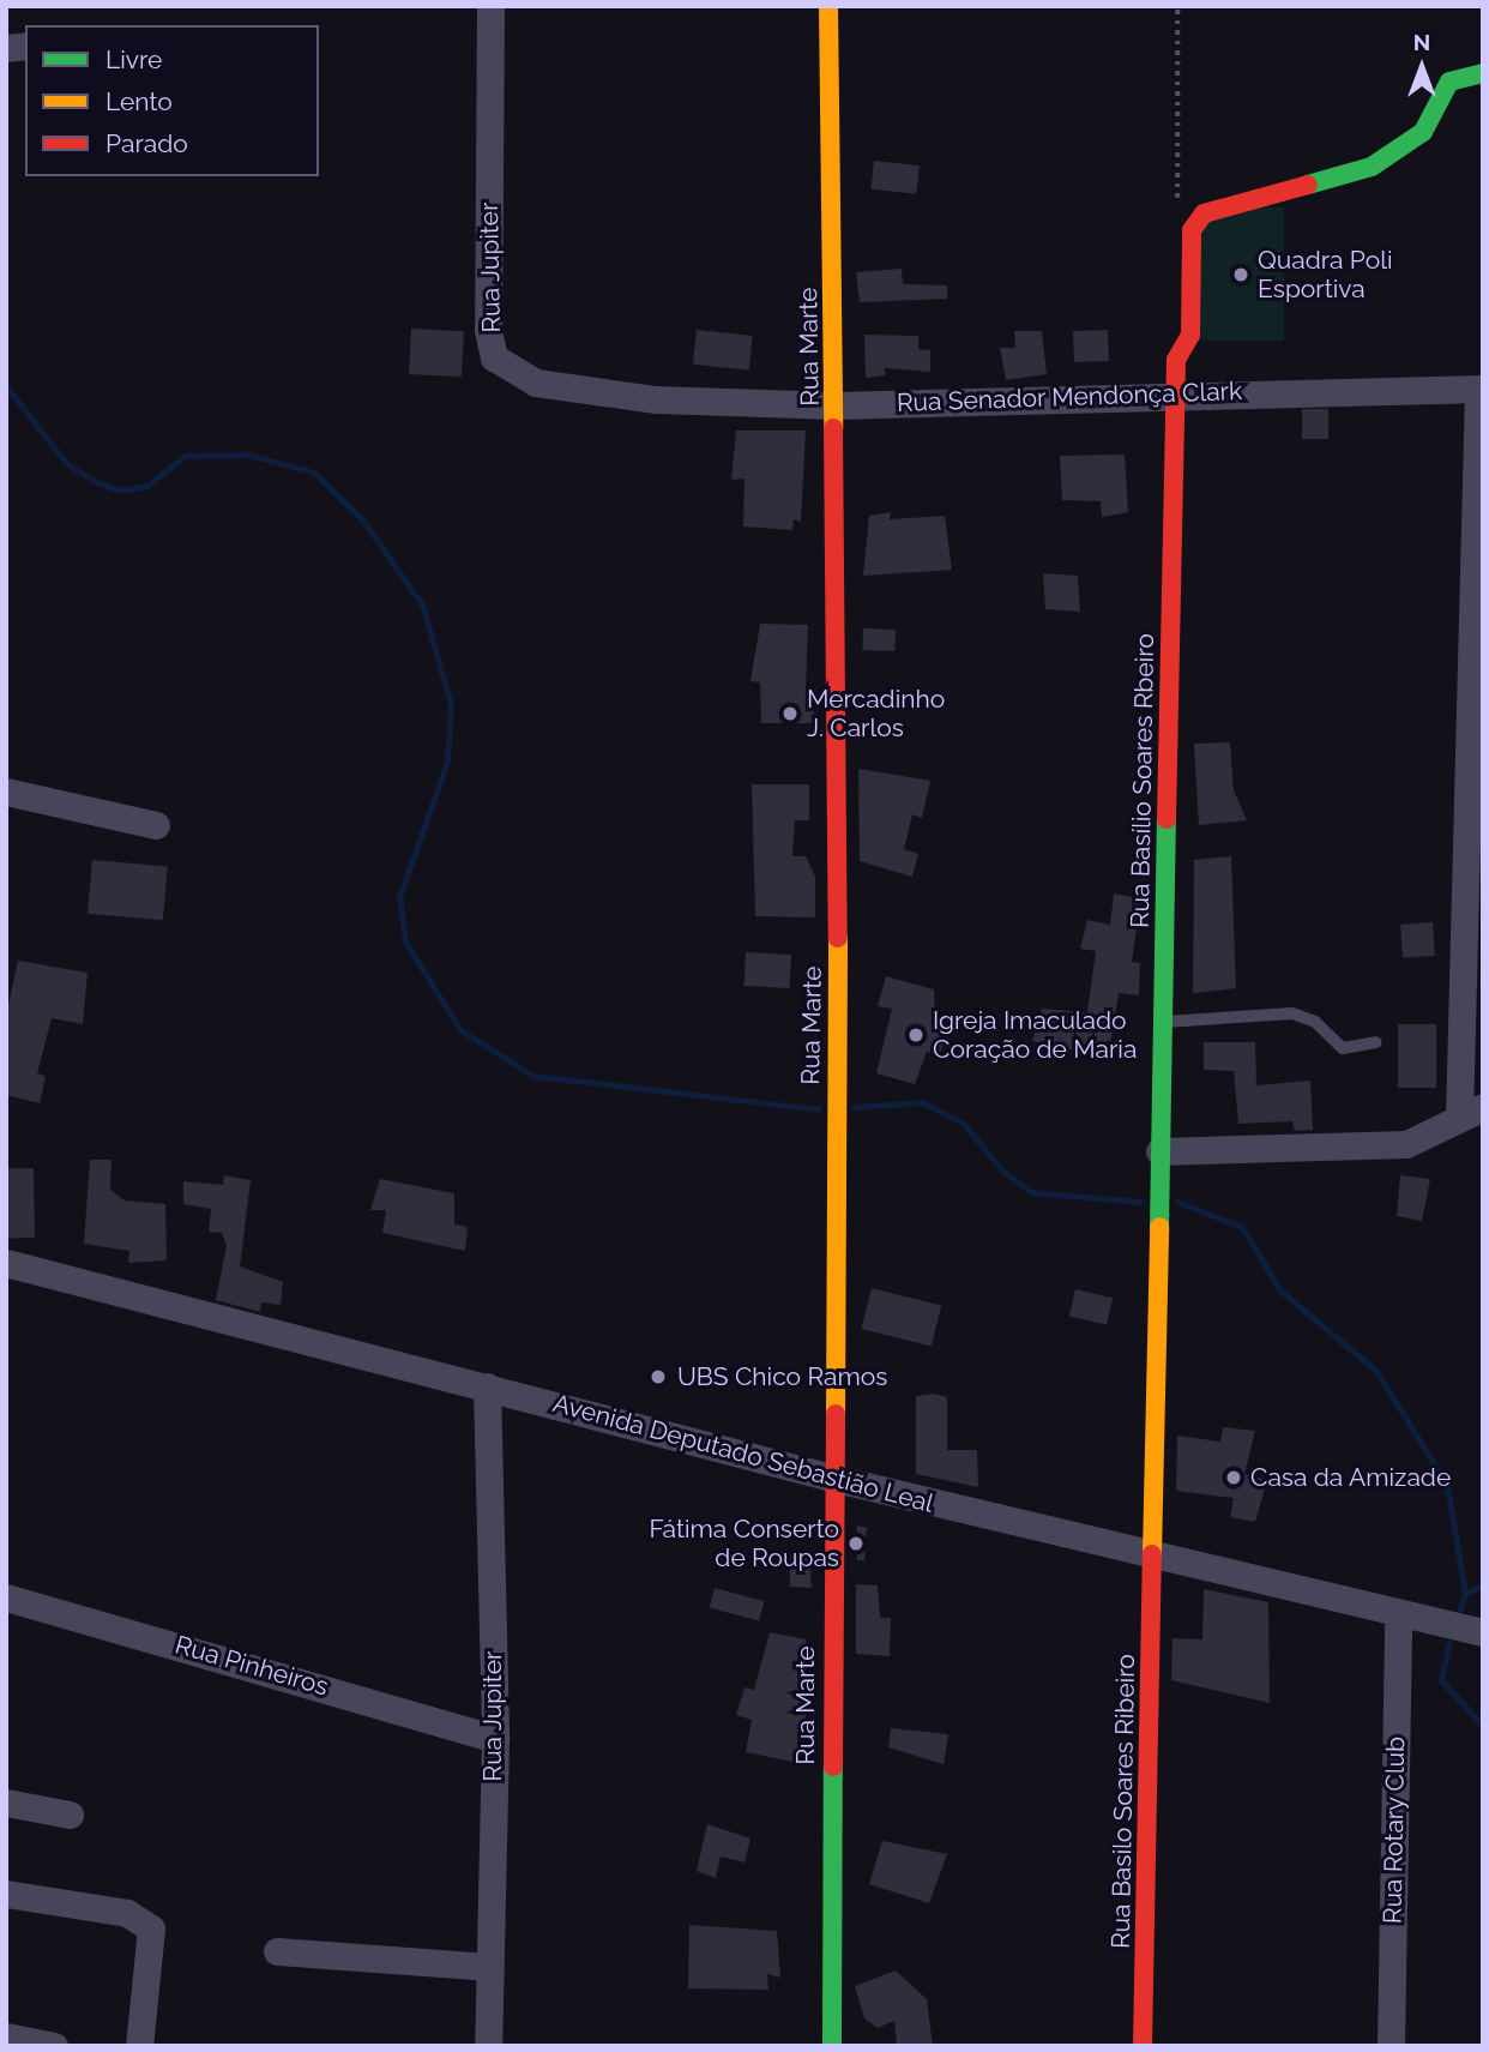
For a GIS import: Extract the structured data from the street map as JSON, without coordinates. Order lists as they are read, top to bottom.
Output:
{
  "streets": {
    "street": [
      "Rua Jupiter",
      "Rua Marte",
      "Rua Senador Mendonça Clark",
      "Rua Basílio Soares Rbeiro",
      "Avenida Deputado Sebastião Leal",
      "Rua Pinheiros",
      "Rua Basilo Soares Ribeiro",
      "Rua Rotary Club"
    ]
  },
  "crossings": [
    ["Rua Jupiter", "Rua Senador Mendonça Clark"],
    ["Rua Jupiter", "Avenida Deputado Sebastião Leal"],
    ["Rua Jupiter", "Rua Pinheiros"],
    ["Rua Marte", "Rua Senador Mendonça Clark"],
    ["Rua Marte", "Avenida Deputado Sebastião Leal"],
    ["Rua Senador Mendonça Clark", "Rua Basílio Soares Rbeiro"],
    ["Rua Basílio Soares Rbeiro", "Avenida Deputado Sebastião Leal"],
    ["Rua Basílio Soares Rbeiro", "Rua Basilo Soares Ribeiro"],
    ["Avenida Deputado Sebastião Leal", "Rua Basilo Soares Ribeiro"],
    ["Avenida Deputado Sebastião Leal", "Rua Rotary Club"]
  ],
  "places": [
    "Quadra Poli Esportiva",
    "Mercadinho J. Carlos",
    "Igreja Imaculado Coração de Maria",
    "UBS Chico Ramos",
    "Casa da Amizade",
    "Fátima Conserto de Roupas"
  ],
  "legend": ["Livre", "Lento", "Parado"],
  "north": "top"
}
